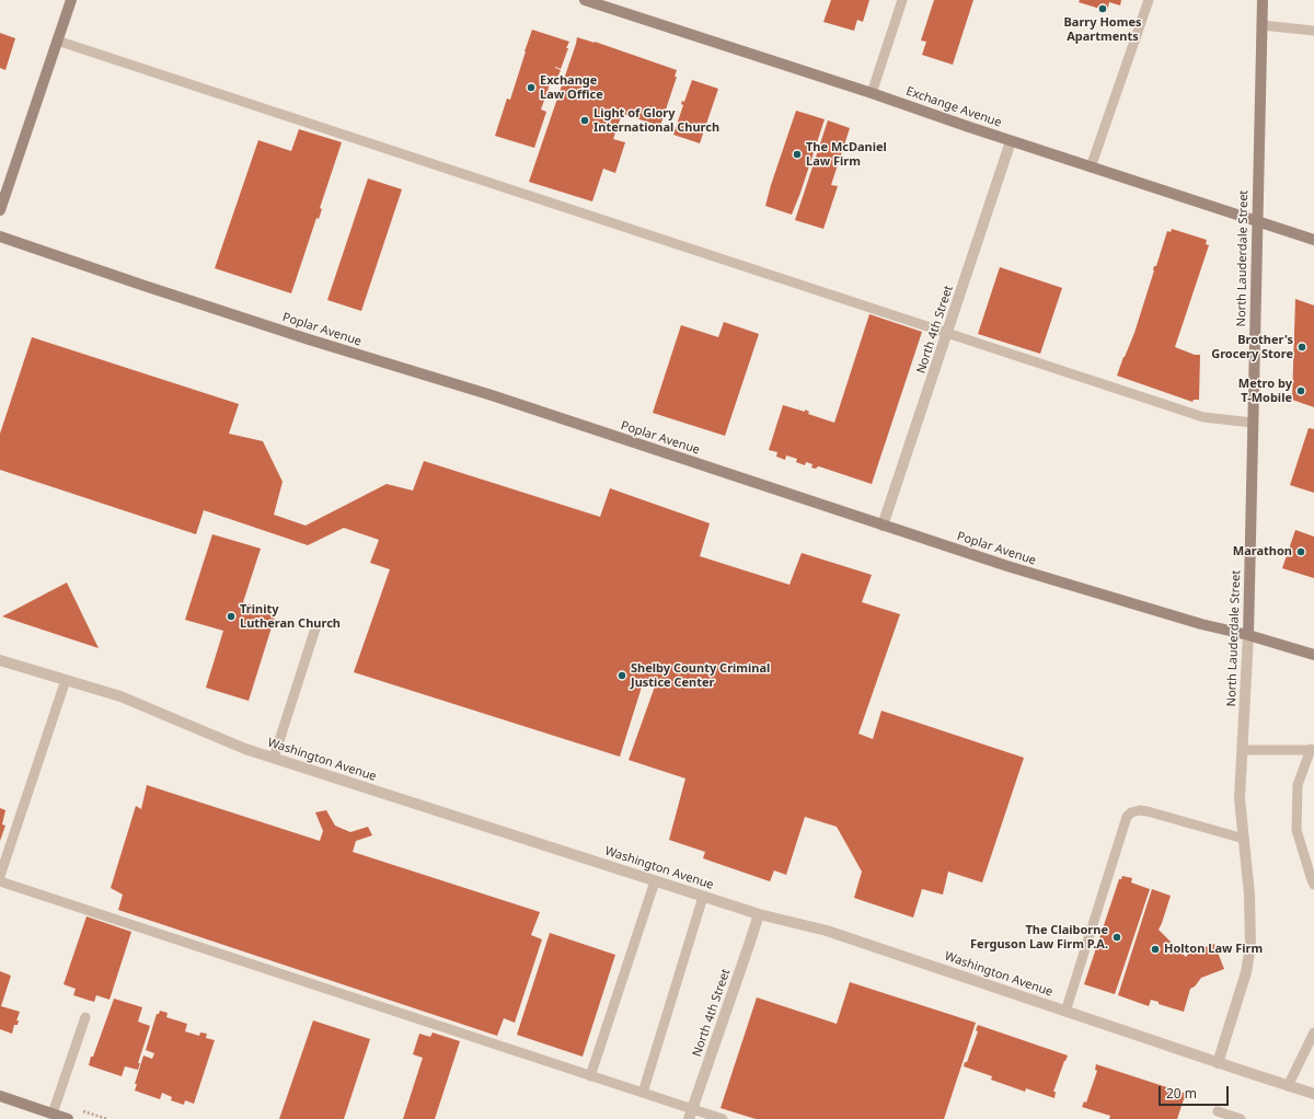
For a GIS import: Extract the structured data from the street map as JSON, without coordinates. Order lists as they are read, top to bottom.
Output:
{
  "streets": {
    "main road": ["Exchange Avenue", "North Lauderdale Street", "Poplar Avenue"],
    "street": ["North 4th Street", "Washington Avenue"]
  },
  "crossings": [
    ["Exchange Avenue", "North Lauderdale Street"],
    ["Exchange Avenue", "North 4th Street"],
    ["North Lauderdale Street", "Poplar Avenue"],
    ["North Lauderdale Street", "Washington Avenue"],
    ["Poplar Avenue", "North 4th Street"],
    ["North 4th Street", "Washington Avenue"]
  ],
  "places": [
    "Barry Homes Apartments",
    "Exchange Law Office",
    "Light of Glory International Church",
    "The McDaniel Law Firm",
    "Brother's Grocery Store",
    "Metro by T-Mobile",
    "Marathon",
    "Trinity Lutheran Church",
    "Shelby County Criminal Justice Center",
    "The Claiborne Ferguson Law Firm P.A.",
    "Holton Law Firm"
  ],
  "scale_bar": "20 m"
}
